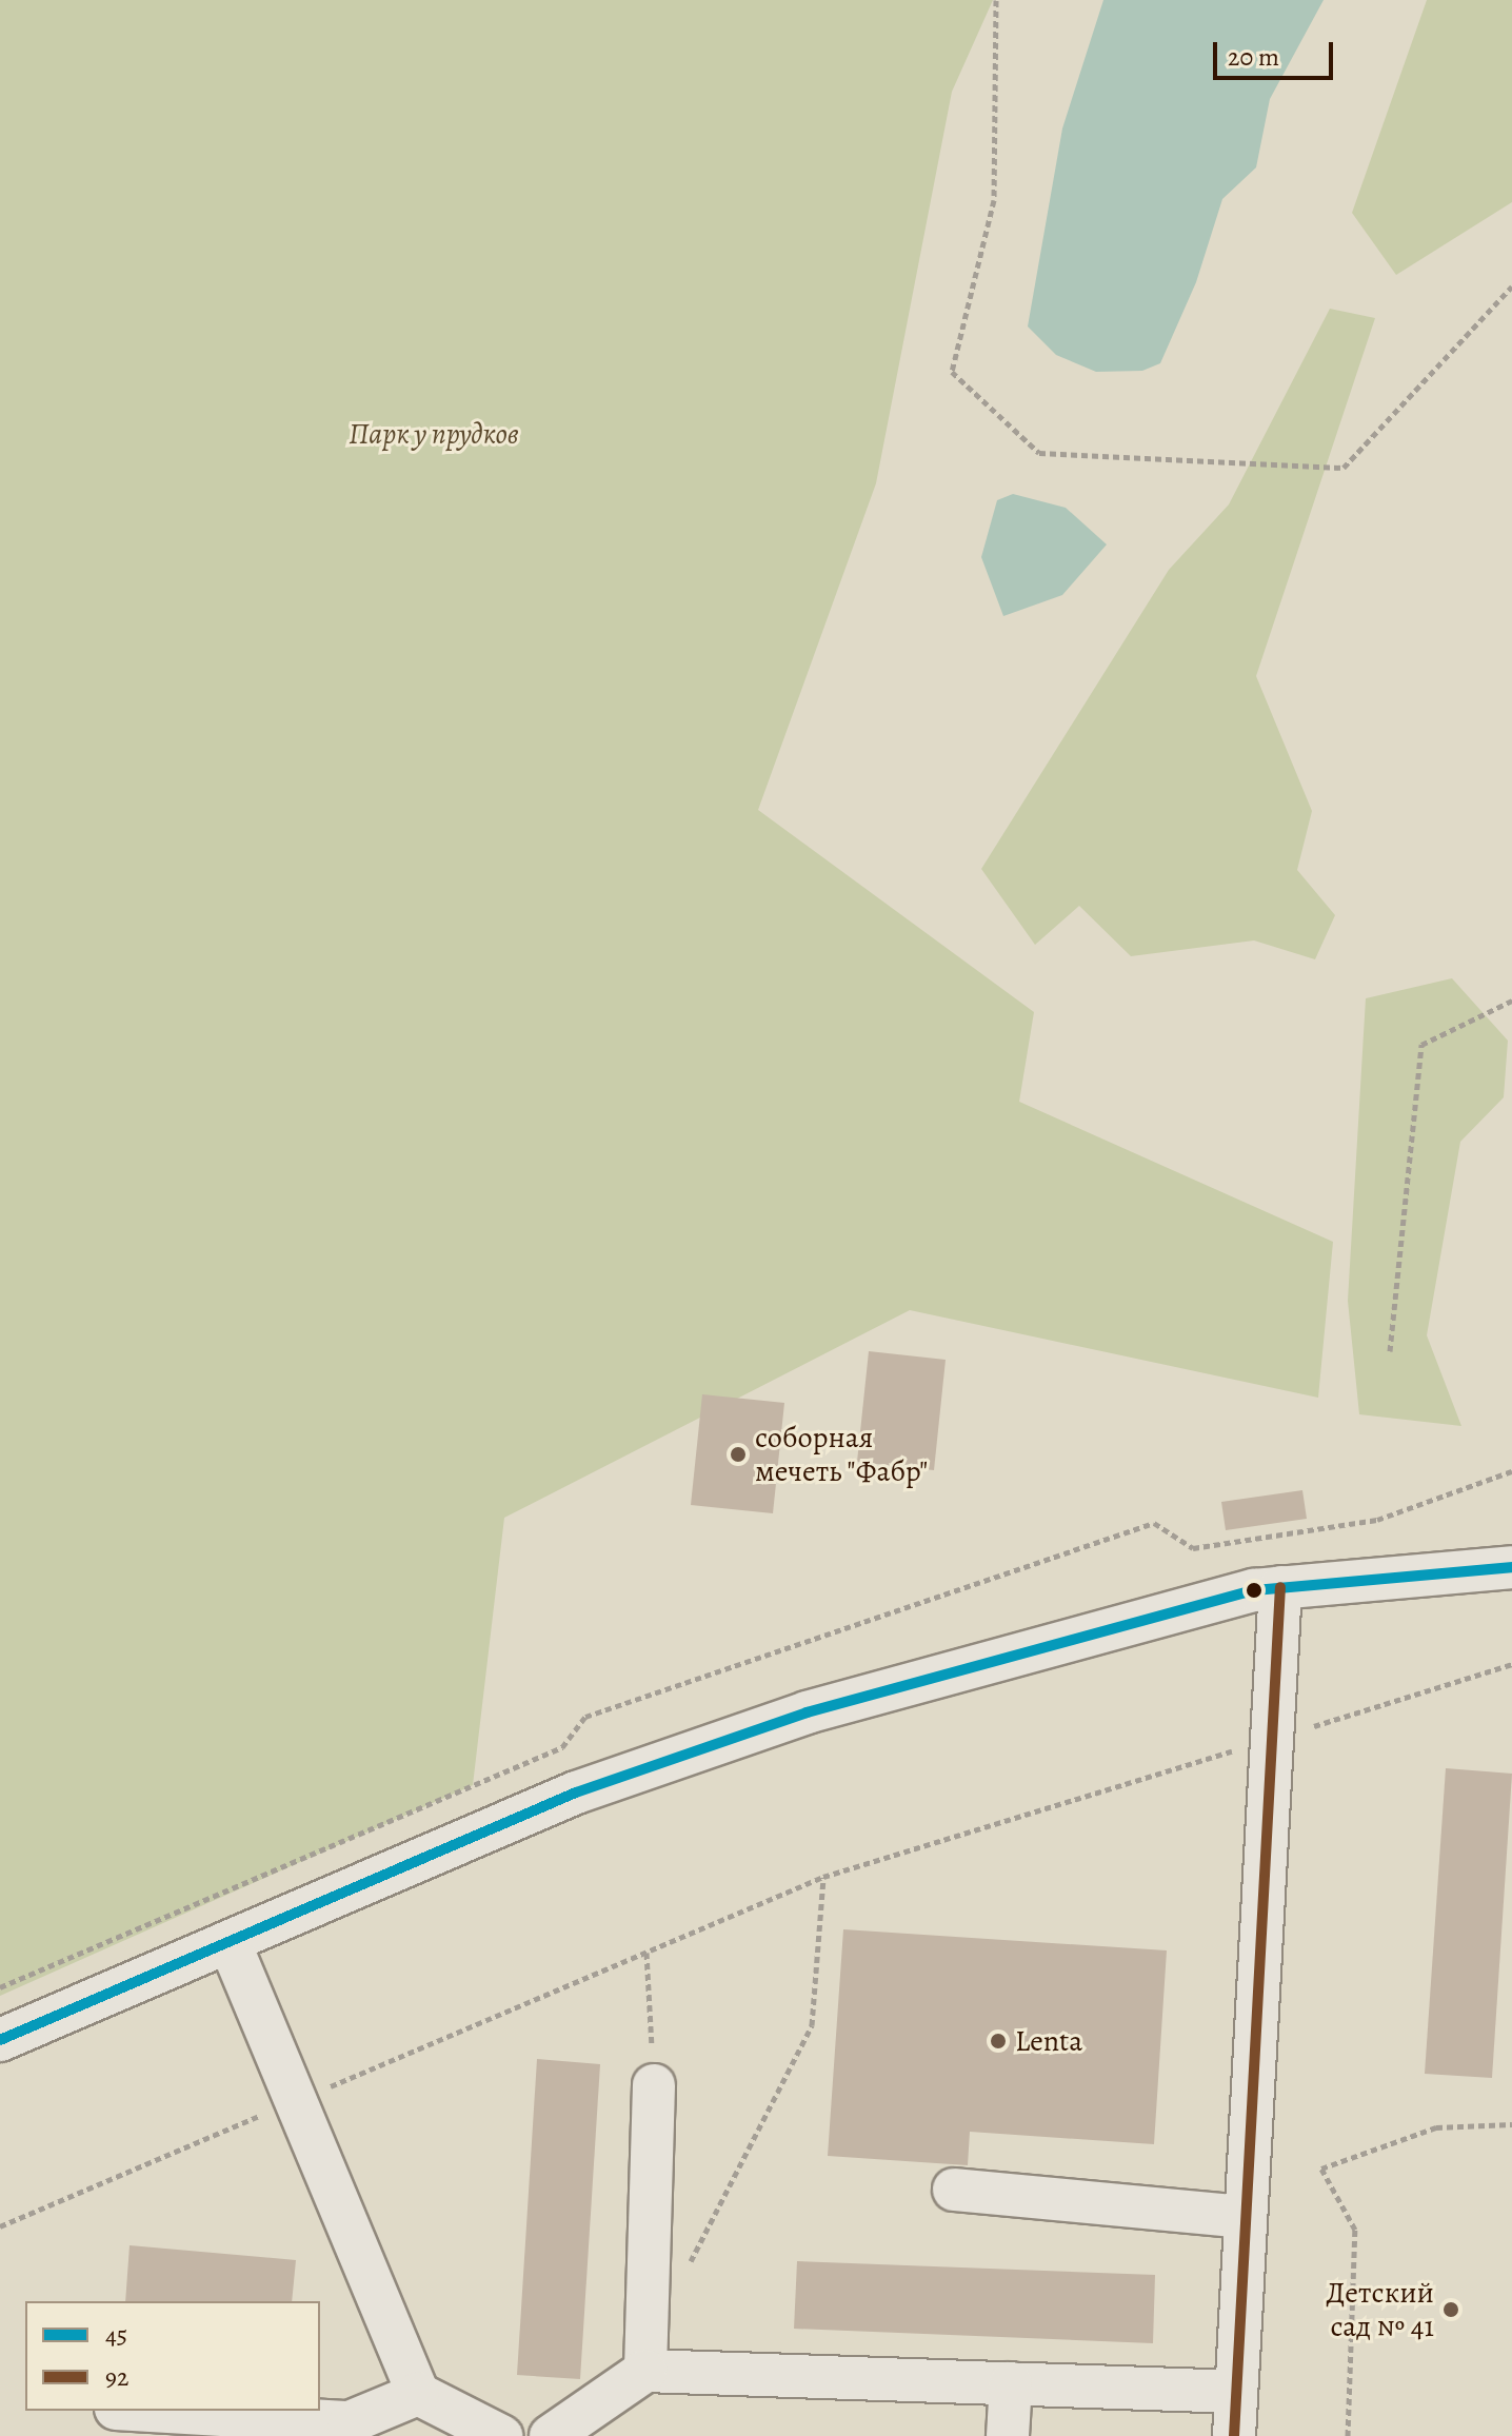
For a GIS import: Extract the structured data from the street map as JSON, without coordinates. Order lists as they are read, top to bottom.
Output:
{
  "parks": ["Парк у прудков"],
  "places": ["соборная мечеть \"Фабр\"", "Lenta", "Детский сад № 41"],
  "lines": ["transit line 45", "transit line 92"],
  "legend": ["45", "92"],
  "scale_bar": "20 m"
}
